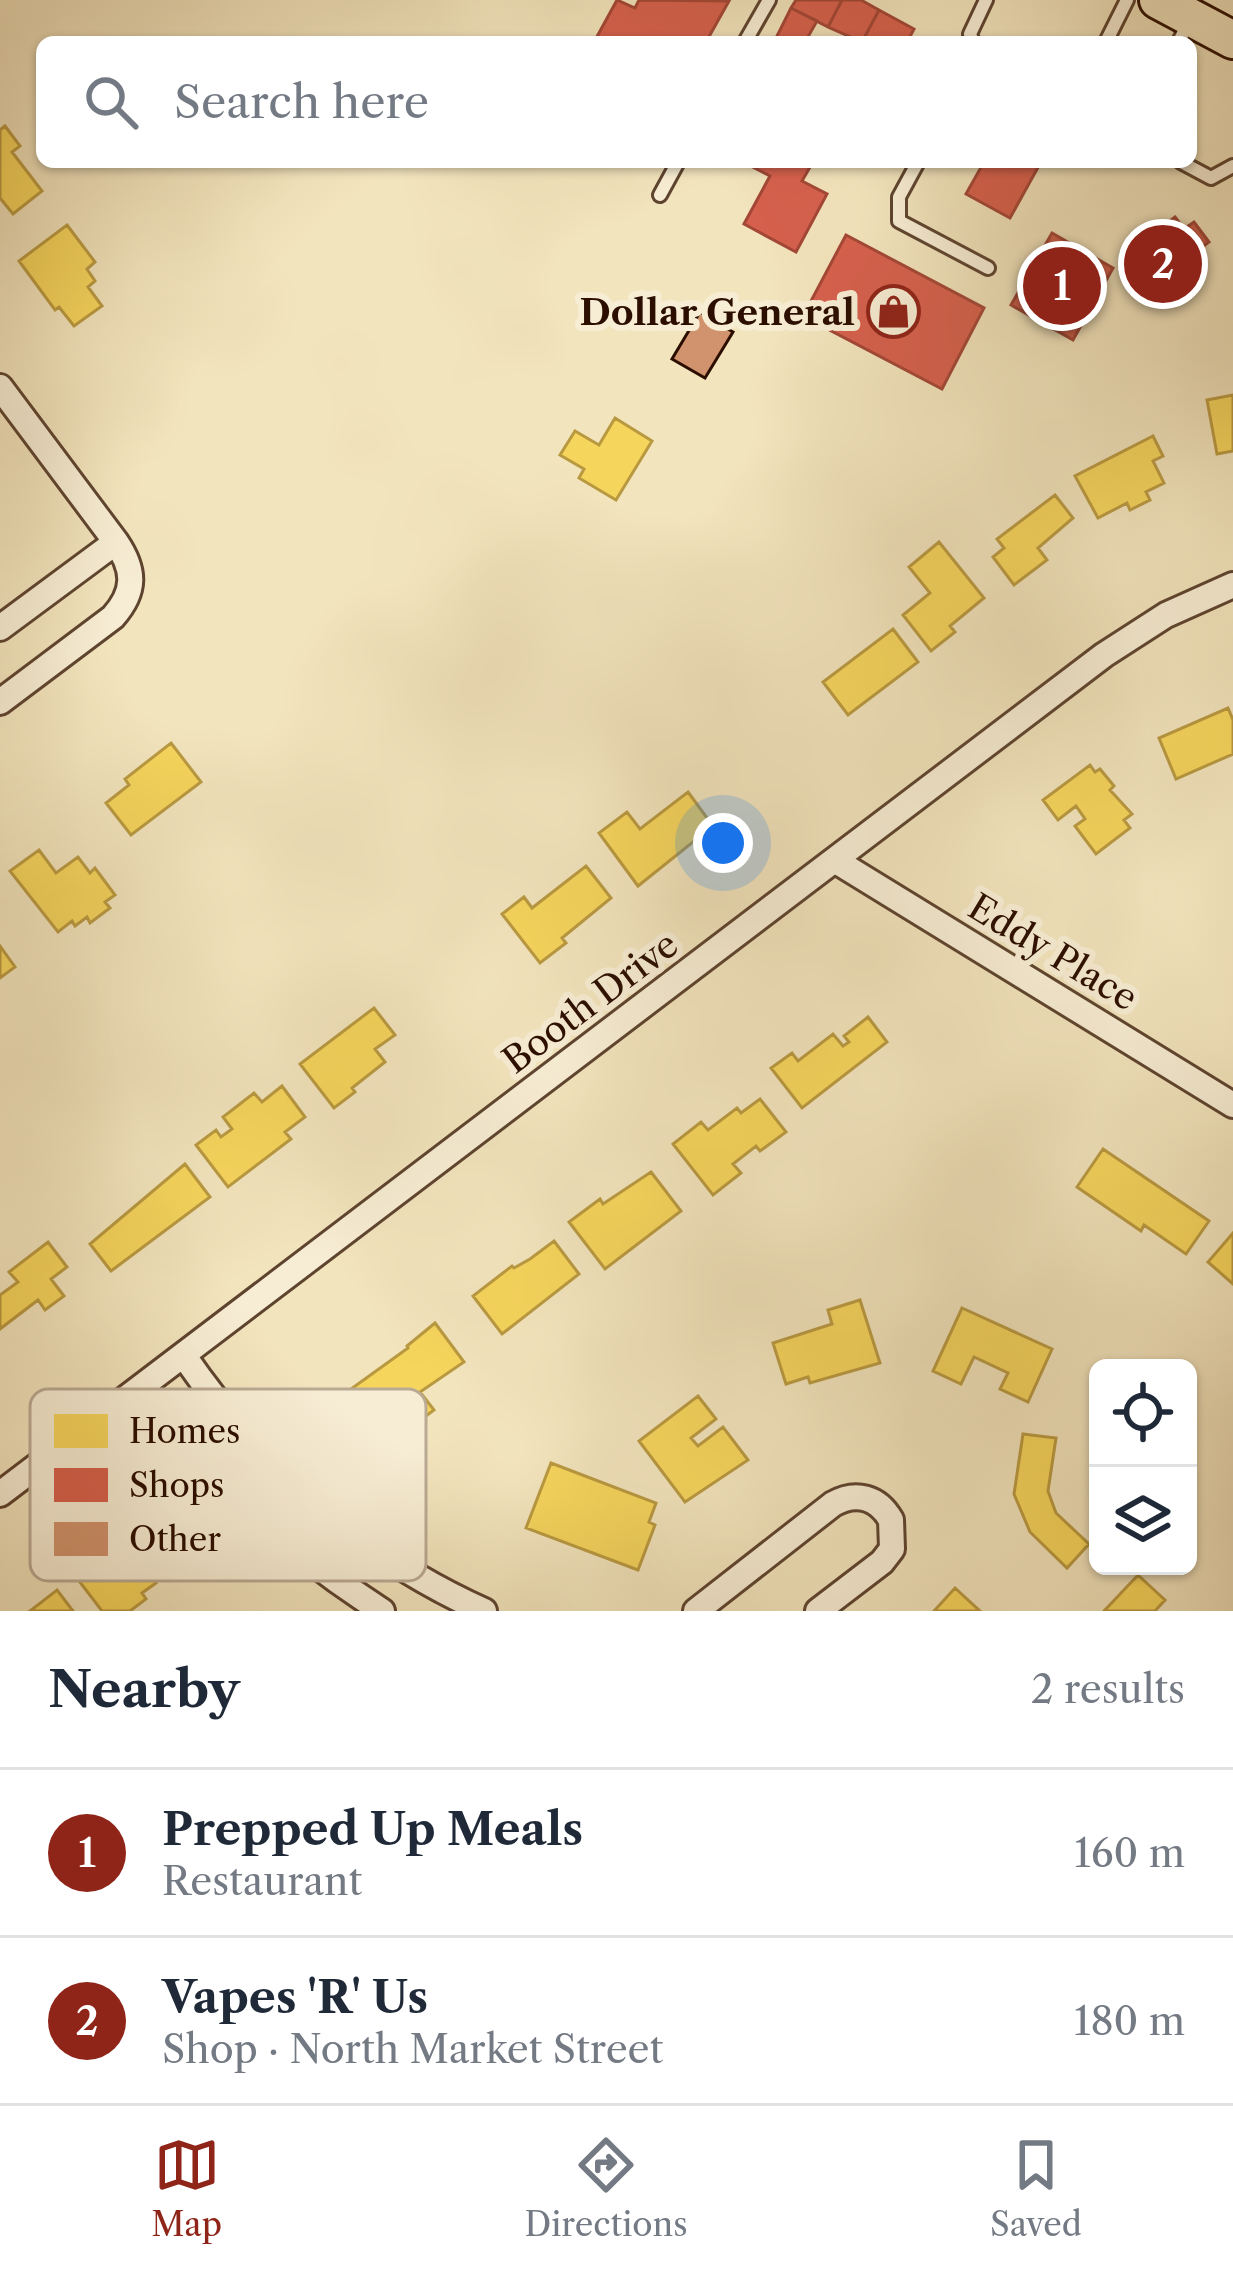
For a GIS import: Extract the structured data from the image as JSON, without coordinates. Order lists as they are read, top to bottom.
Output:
{
  "streets": {
    "street": ["Eddy Place", "Booth Drive"]
  },
  "crossings": [
    ["Eddy Place", "Booth Drive"]
  ],
  "places": {
    "shop": ["Dollar General"]
  },
  "legend": ["Homes", "Shops", "Other"],
  "page": {
    "search": "Search here",
    "pins": ["2", "1"],
    "heading": ["Nearby", "2 results"],
    "list": [
      {
        "mark": "1",
        "name": "Prepped Up Meals",
        "note": "Restaurant",
        "value": "160 m"
      },
      {
        "mark": "2",
        "name": "Vapes 'R' Us",
        "note": "Shop · North Market Street",
        "value": "180 m"
      }
    ],
    "nav": ["Map", "Directions", "Saved"]
  }
}
